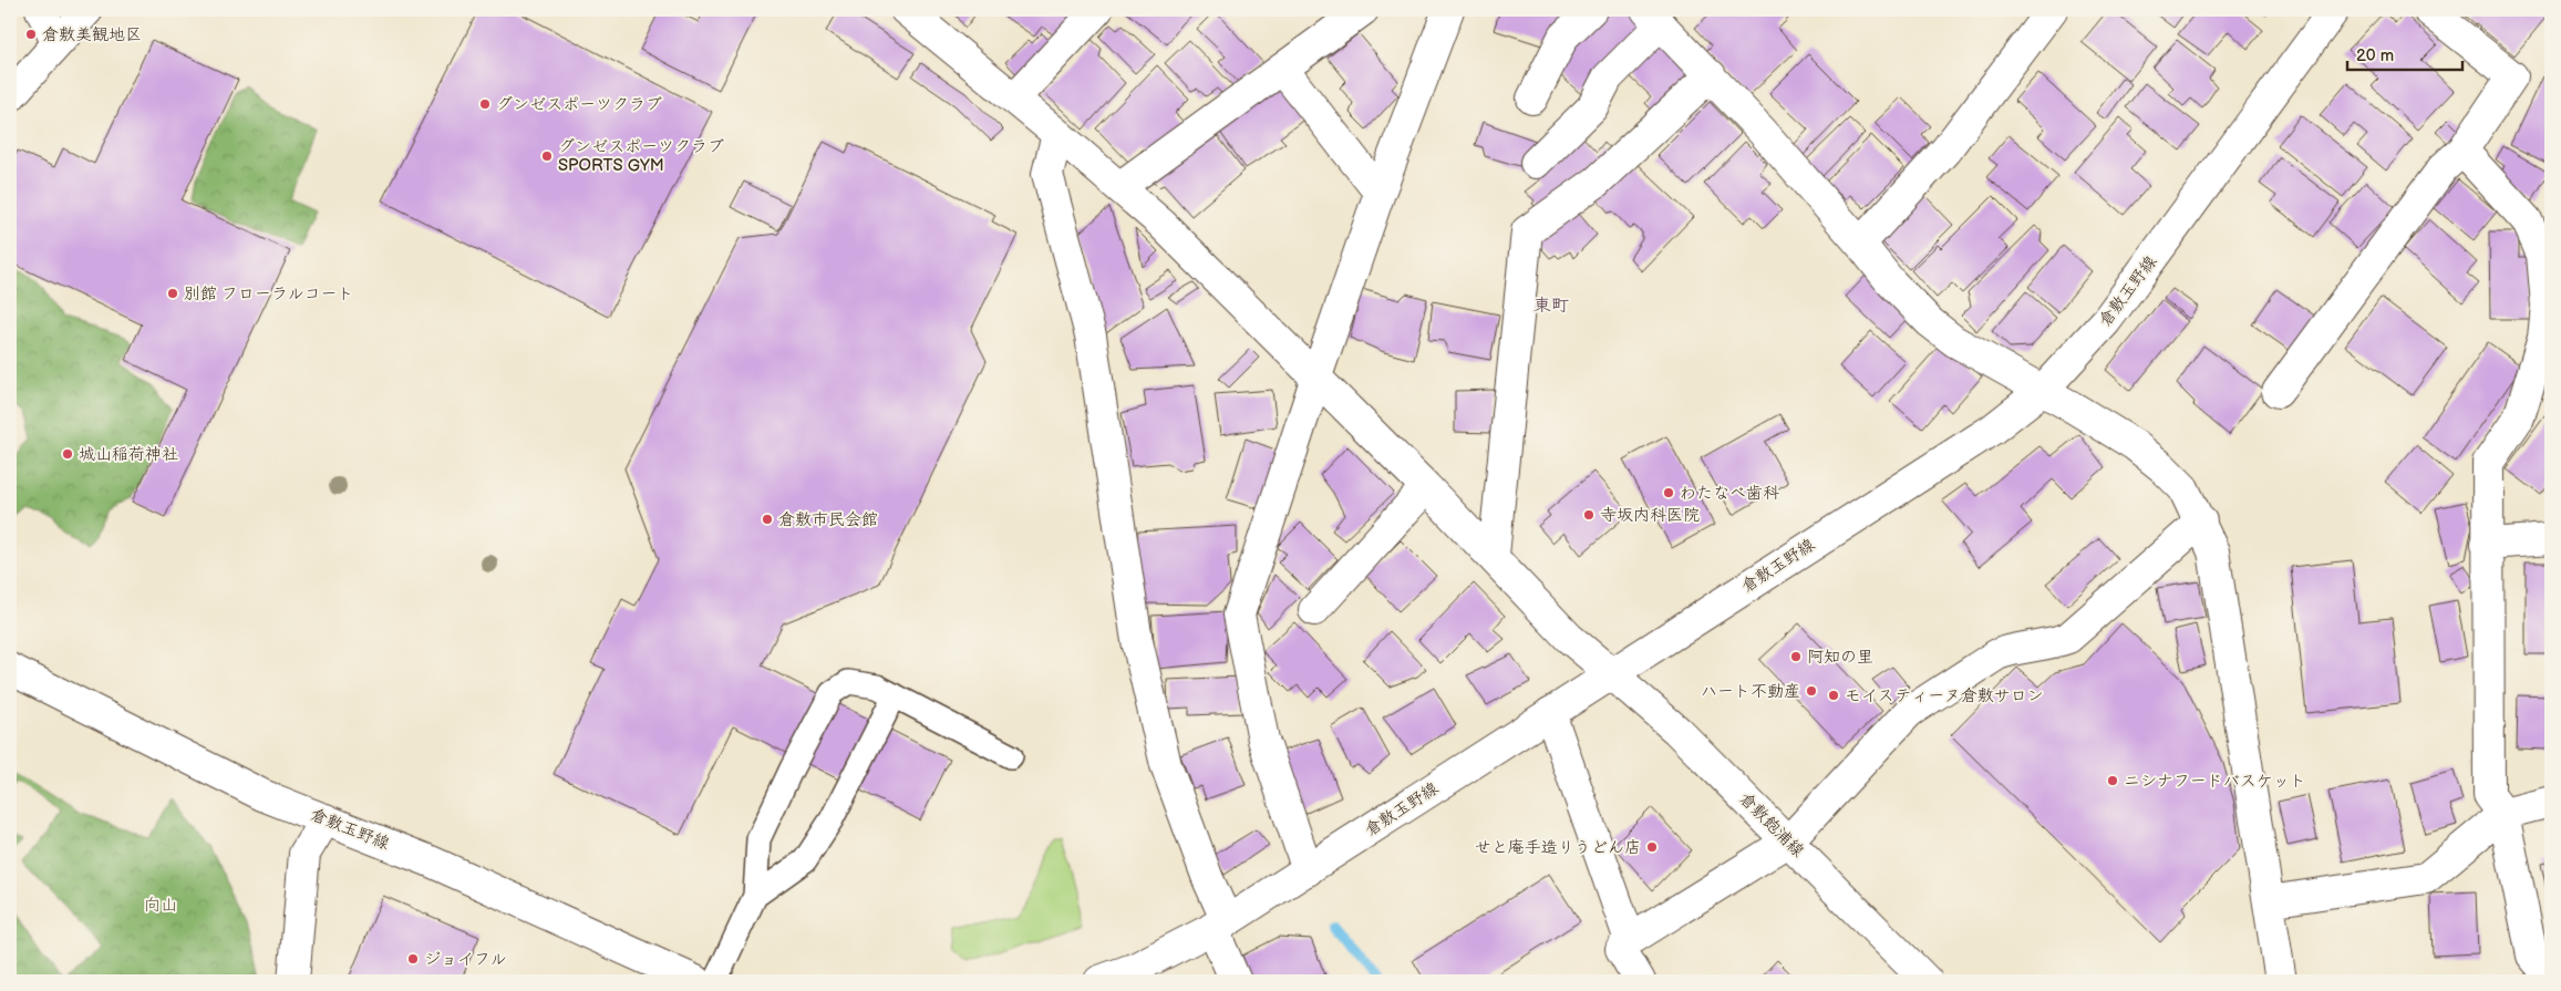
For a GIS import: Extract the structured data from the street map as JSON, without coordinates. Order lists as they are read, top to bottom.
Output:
{
  "streets": {
    "street": ["倉敷玉野線", "倉敷飽浦線"]
  },
  "crossings": [
    ["倉敷玉野線", "倉敷飽浦線"]
  ],
  "districts": ["東町"],
  "parks": ["向山"],
  "places": [
    "倉敷美観地区",
    "グンゼスポーツクラブ",
    "グンゼスポーツクラブ SPORTS GYM",
    "別館 フローラルコート",
    "城山稲荷神社",
    "わたなべ歯科",
    "寺坂内科医院",
    "倉敷市民会館",
    "阿知の里",
    "ハート不動産",
    "モイスティーヌ倉敷サロン",
    "ニシナフードバスケット",
    "せと庵手造りうどん店",
    "ジョイフル"
  ],
  "scale_bar": "20 m"
}
